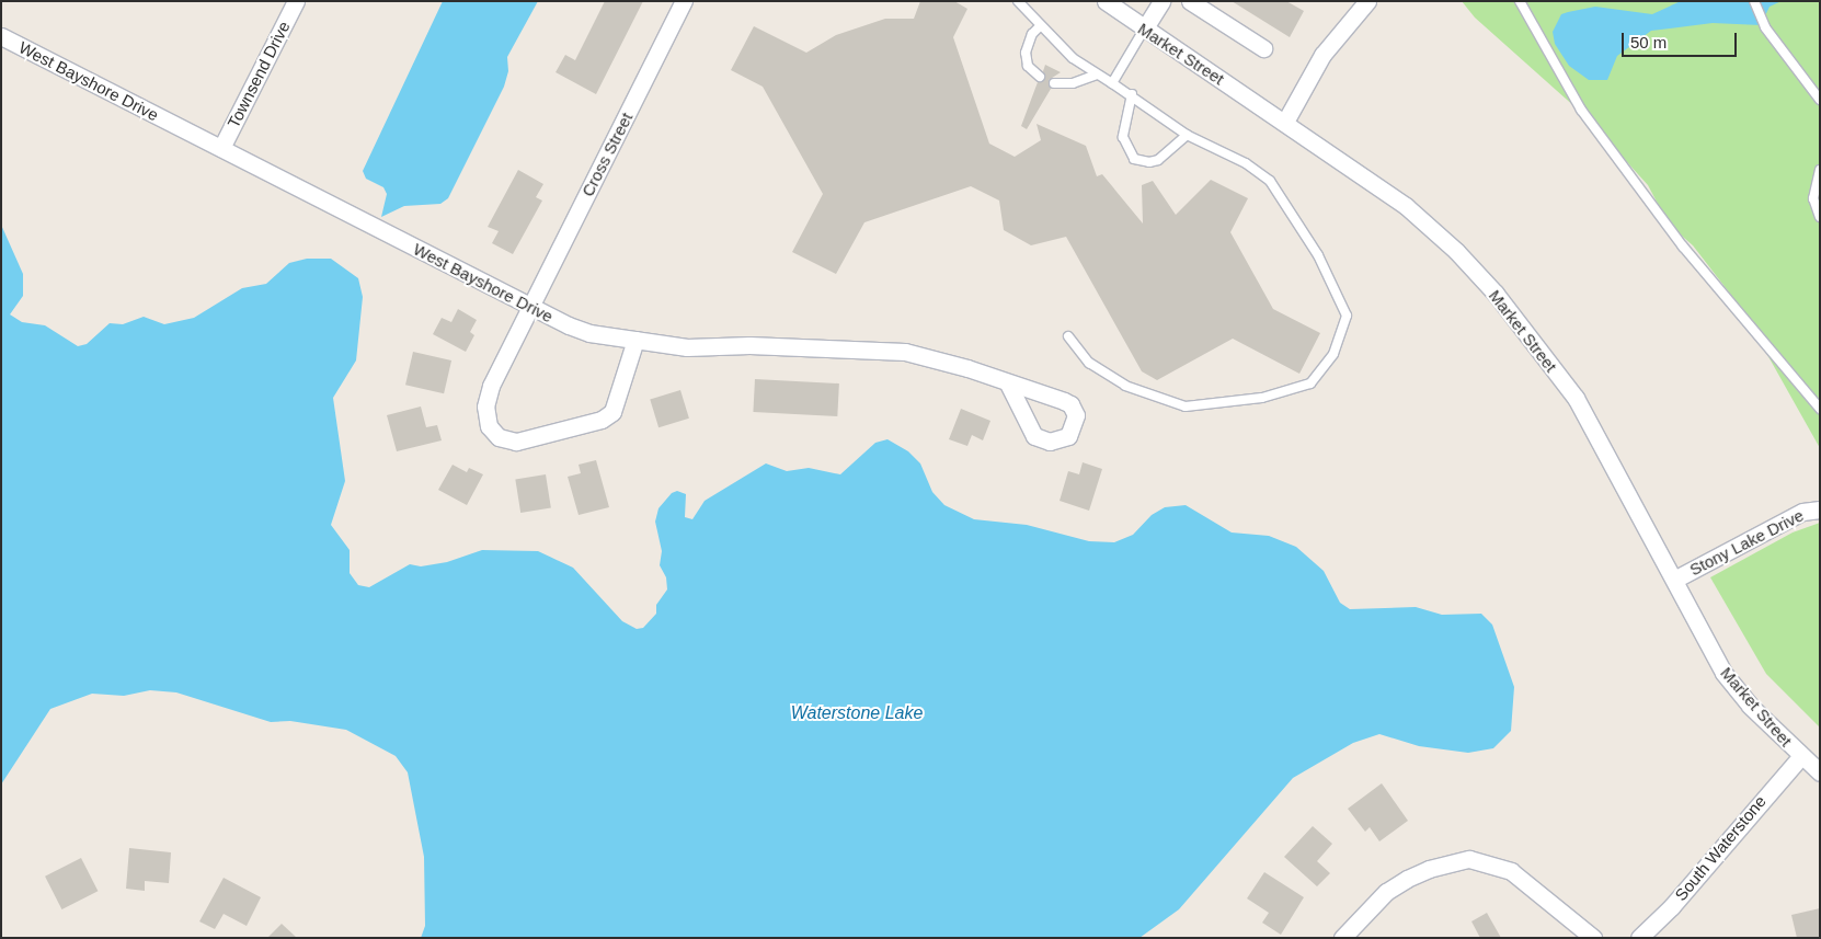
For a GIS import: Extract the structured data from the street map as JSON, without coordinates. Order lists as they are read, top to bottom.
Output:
{
  "streets": {
    "street": [
      "Market Street",
      "Townsend Drive",
      "West Bayshore Drive",
      "Cross Street",
      "Stony Lake Drive",
      "South Waterstone"
    ]
  },
  "crossings": [
    ["Market Street", "Stony Lake Drive"],
    ["Market Street", "South Waterstone"],
    ["Townsend Drive", "West Bayshore Drive"],
    ["West Bayshore Drive", "Cross Street"]
  ],
  "water": ["Waterstone Lake"],
  "scale_bar": "50 m"
}
